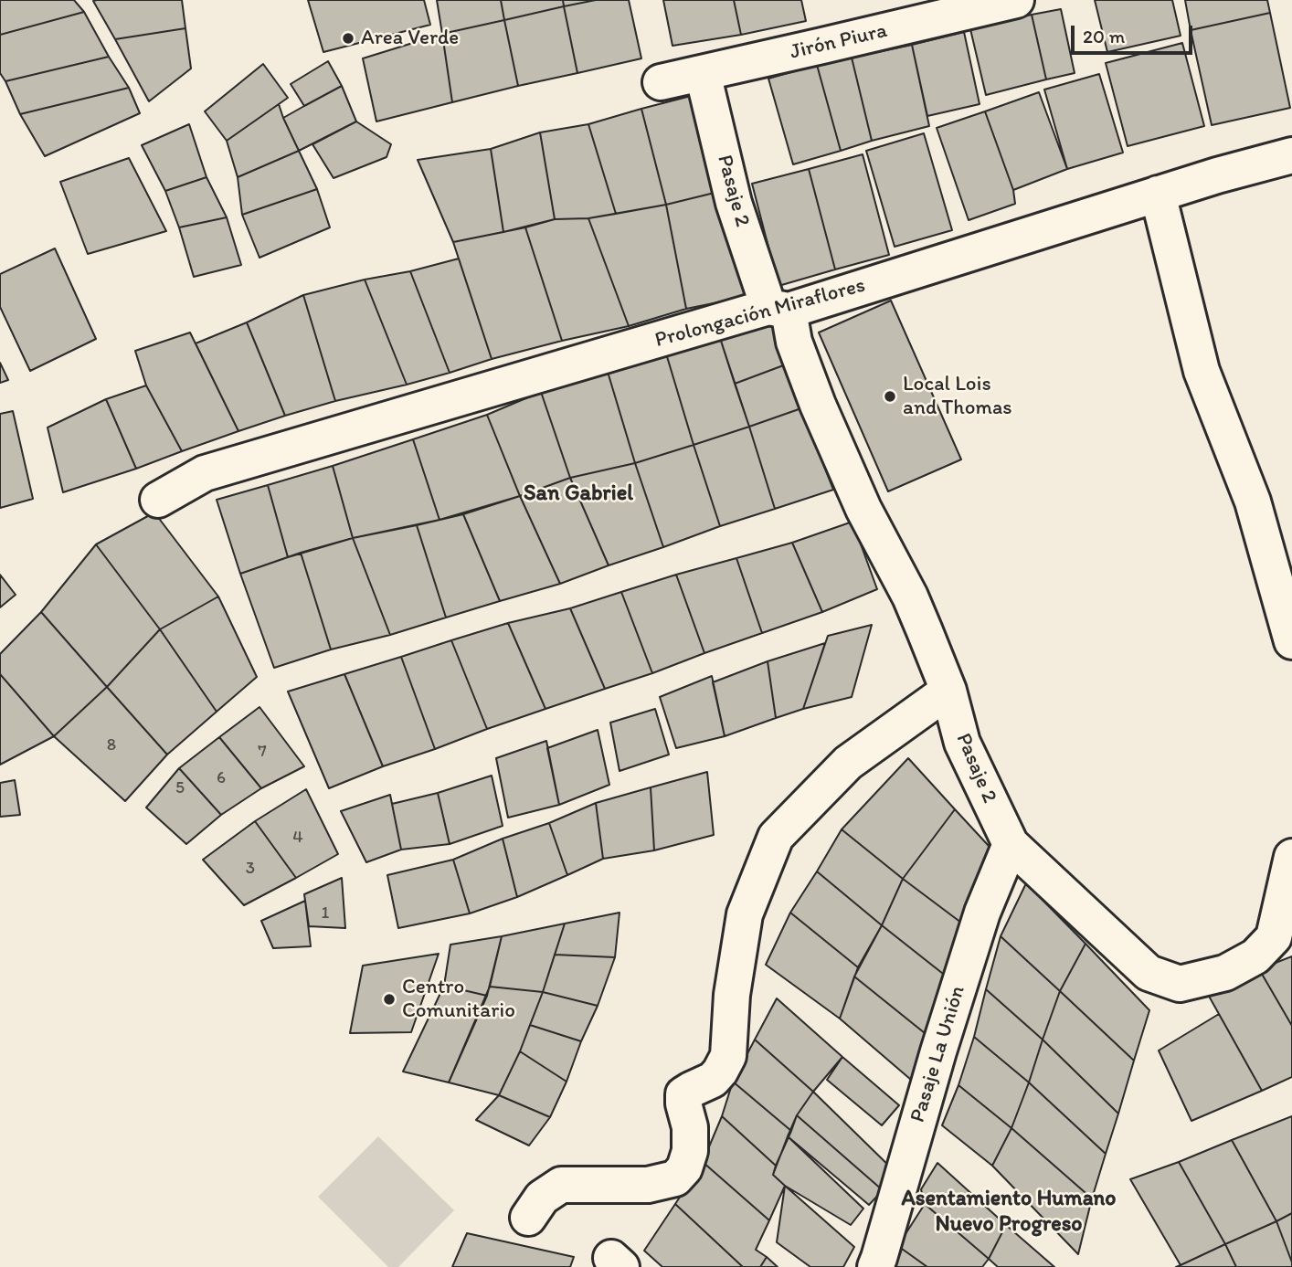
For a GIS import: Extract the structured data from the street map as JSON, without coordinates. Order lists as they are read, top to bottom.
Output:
{
  "streets": {
    "street": [
      "Jirón Piura",
      "Pasaje 2",
      "Prolongación Miraflores",
      "Pasaje La Unión"
    ]
  },
  "crossings": [
    ["Jirón Piura", "Pasaje 2"],
    ["Pasaje 2", "Prolongación Miraflores"],
    ["Pasaje 2", "Pasaje La Unión"]
  ],
  "districts": ["San Gabriel", "Asentamiento Humano Nuevo Progreso"],
  "places": ["Area Verde", "Local Lois and Thomas", "Centro Comunitario"],
  "house_numbers": [
    "8",
    "7",
    "6",
    "5",
    "4",
    "3",
    "1"
  ],
  "scale_bar": "20 m"
}
